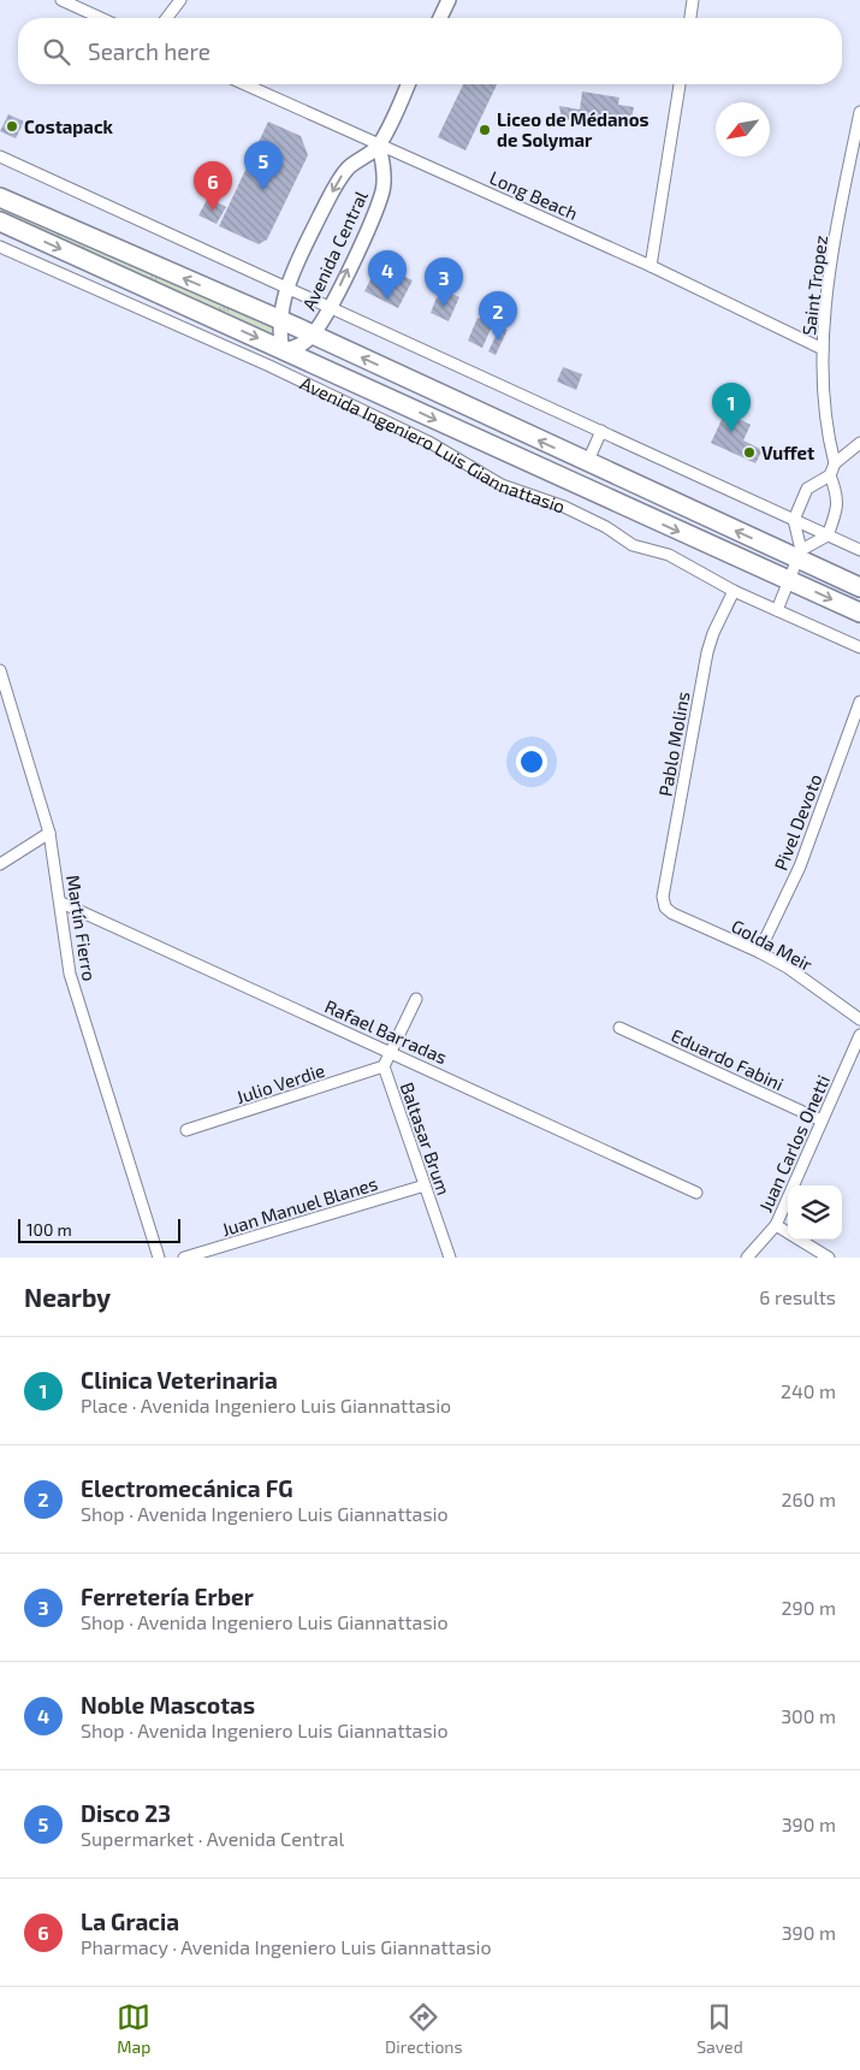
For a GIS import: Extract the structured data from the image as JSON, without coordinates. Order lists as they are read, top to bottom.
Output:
{
  "streets": {
    "main road": ["Avenida Ingeniero Luis Giannattasio"],
    "street": [
      "Long Beach",
      "Avenida Central",
      "Saint Tropez",
      "Pablo Molins",
      "Pivel Devoto",
      "Martín Fierro",
      "Golda Meir",
      "Rafael Barradas",
      "Eduardo Fabini",
      "Julio Verdie",
      "Baltasar Brum",
      "Juan Carlos Onetti",
      "Juan Manuel Blanes"
    ]
  },
  "crossings": [
    ["Long Beach", "Avenida Central"],
    ["Long Beach", "Saint Tropez"],
    ["Avenida Central", "Avenida Ingeniero Luis Giannattasio"],
    ["Avenida Ingeniero Luis Giannattasio", "Pablo Molins"],
    ["Pablo Molins", "Golda Meir"],
    ["Pivel Devoto", "Golda Meir"],
    ["Martín Fierro", "Rafael Barradas"],
    ["Rafael Barradas", "Baltasar Brum"],
    ["Eduardo Fabini", "Juan Carlos Onetti"],
    ["Julio Verdie", "Baltasar Brum"],
    ["Baltasar Brum", "Juan Manuel Blanes"]
  ],
  "places": ["Costapack", "Liceo de Médanos de Solymar", "Vuffet"],
  "scale_bar": "100 m",
  "north": "bottom left",
  "page": {
    "search": "Search here",
    "pins": [
      "5",
      "6",
      "4",
      "3",
      "2",
      "1"
    ],
    "scale": "100 m",
    "heading": ["Nearby", "6 results"],
    "list": [
      {
        "mark": "1",
        "name": "Clinica Veterinaria",
        "note": "Place · Avenida Ingeniero Luis Giannattasio",
        "value": "240 m"
      },
      {
        "mark": "2",
        "name": "Electromecánica FG",
        "note": "Shop · Avenida Ingeniero Luis Giannattasio",
        "value": "260 m"
      },
      {
        "mark": "3",
        "name": "Ferretería Erber",
        "note": "Shop · Avenida Ingeniero Luis Giannattasio",
        "value": "290 m"
      },
      {
        "mark": "4",
        "name": "Noble Mascotas",
        "note": "Shop · Avenida Ingeniero Luis Giannattasio",
        "value": "300 m"
      },
      {
        "mark": "5",
        "name": "Disco 23",
        "note": "Supermarket · Avenida Central",
        "value": "390 m"
      },
      {
        "mark": "6",
        "name": "La Gracia",
        "note": "Pharmacy · Avenida Ingeniero Luis Giannattasio",
        "value": "390 m"
      }
    ],
    "nav": ["Map", "Directions", "Saved"]
  }
}
